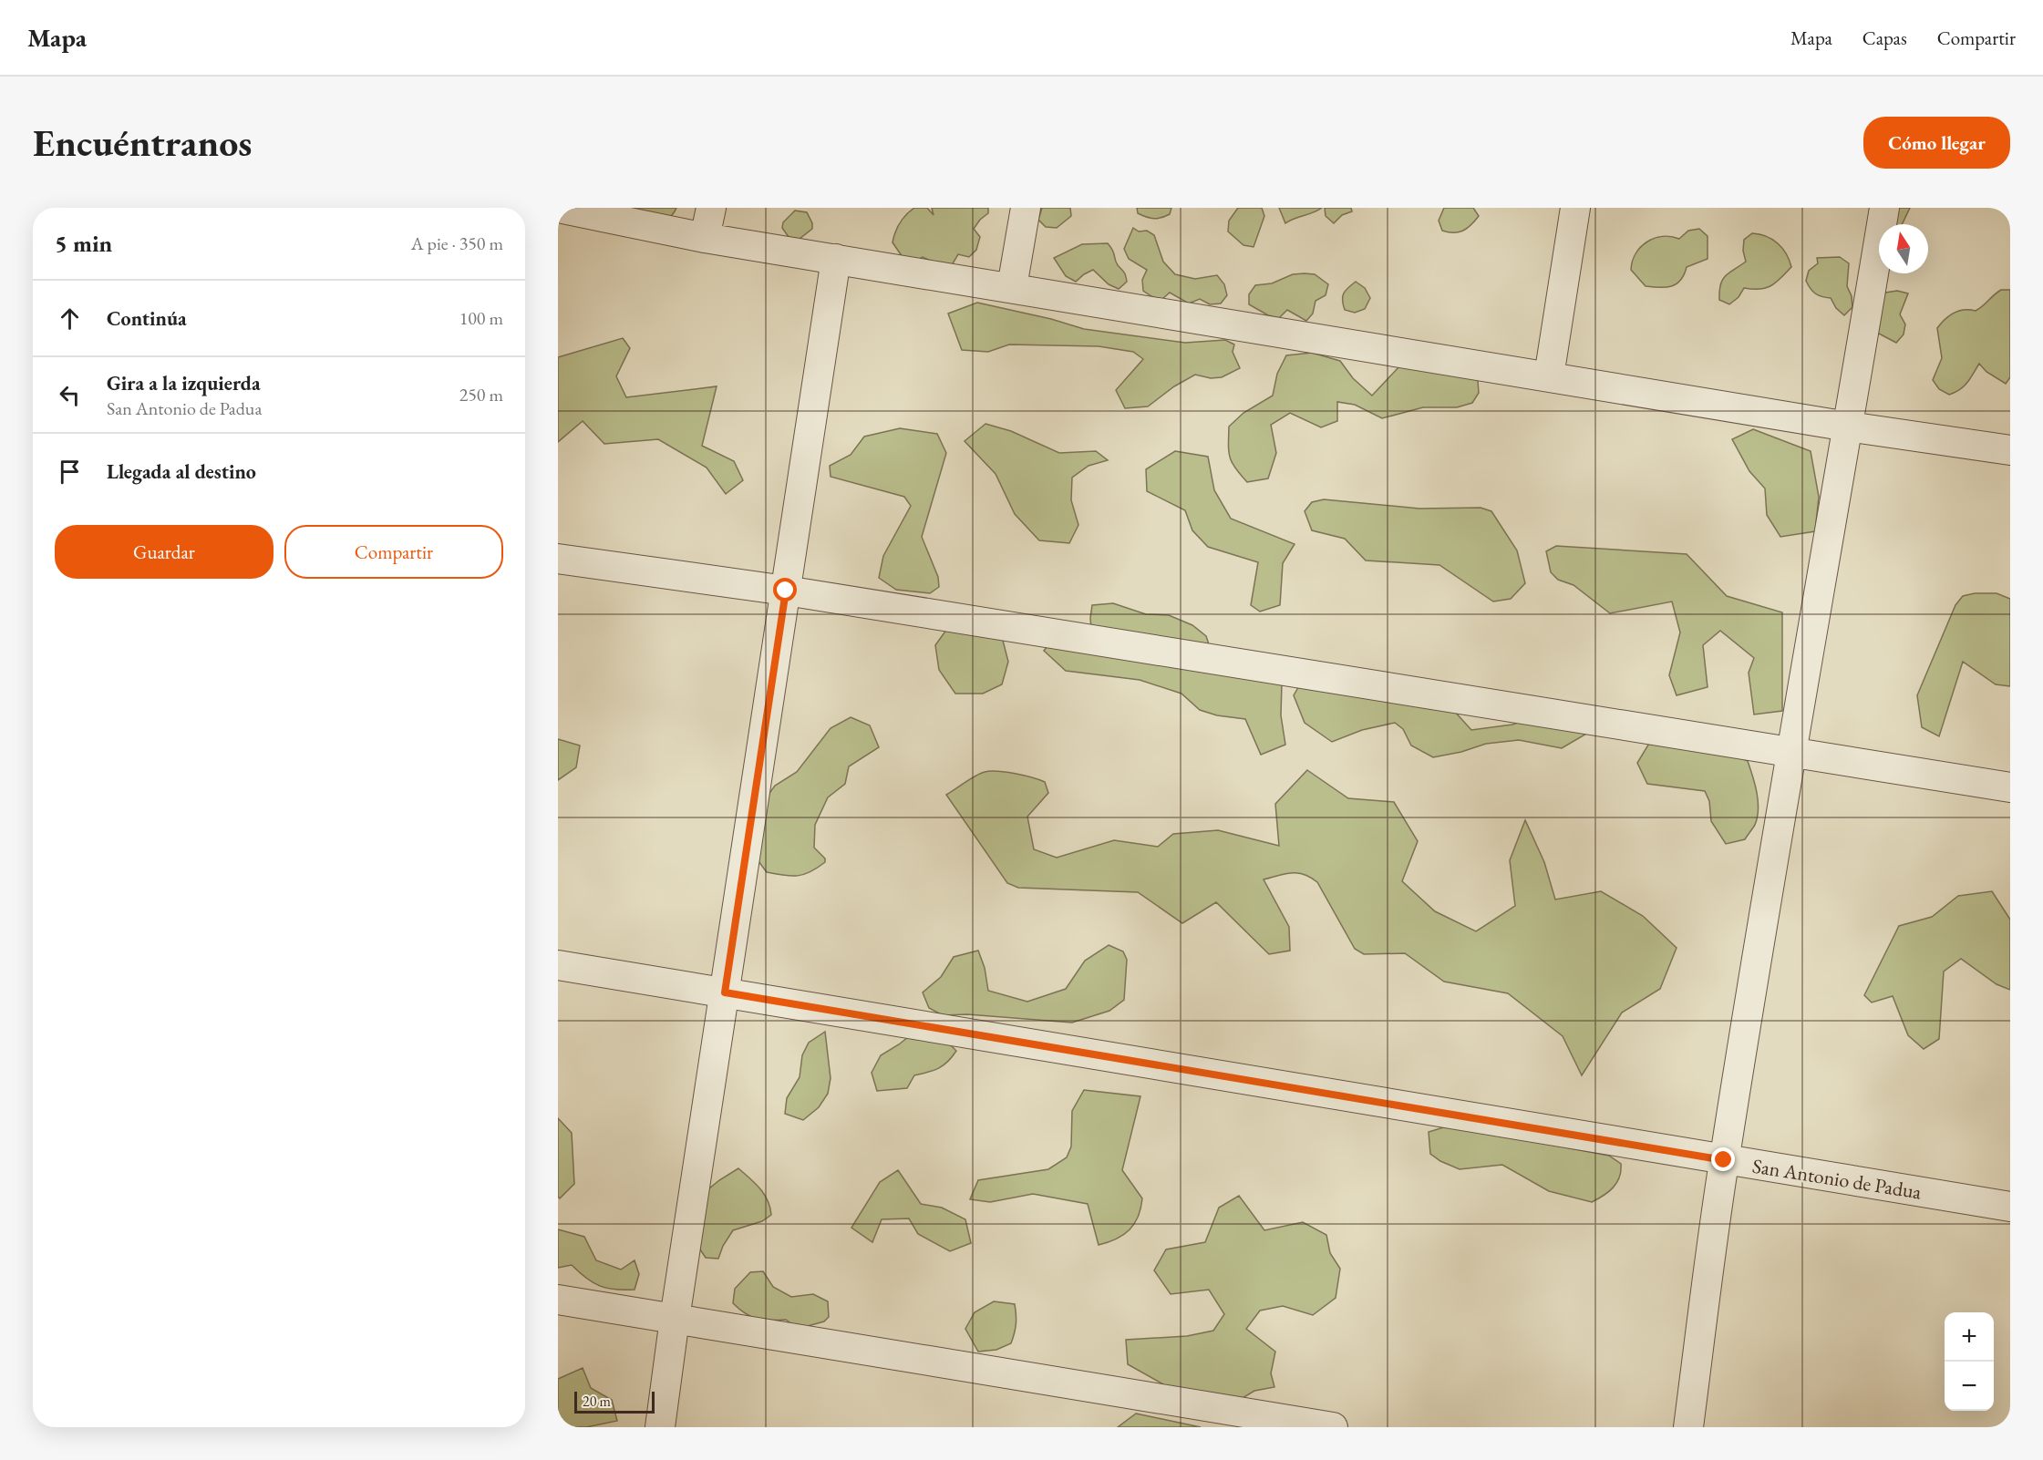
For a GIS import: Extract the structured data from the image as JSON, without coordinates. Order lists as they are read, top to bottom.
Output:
{
  "streets": {
    "street": ["San Antonio de Padua"]
  },
  "scale_bar": "20 m",
  "north": "top",
  "page": {
    "header": "Mapa",
    "nav": ["Mapa", "Capas", "Compartir"],
    "buttons": [
      "Cómo llegar",
      ["Guardar", "Compartir"]
    ],
    "title": "Encuéntranos",
    "heading": ["5 min", "A pie · 350 m"],
    "list": [
      ["Continúa", "100 m"],
      ["Gira a la izquierda", "San Antonio de Padua", "250 m"],
      "Llegada al destino"
    ],
    "map_buttons": ["+", "−"],
    "scale": "20 m"
  }
}
